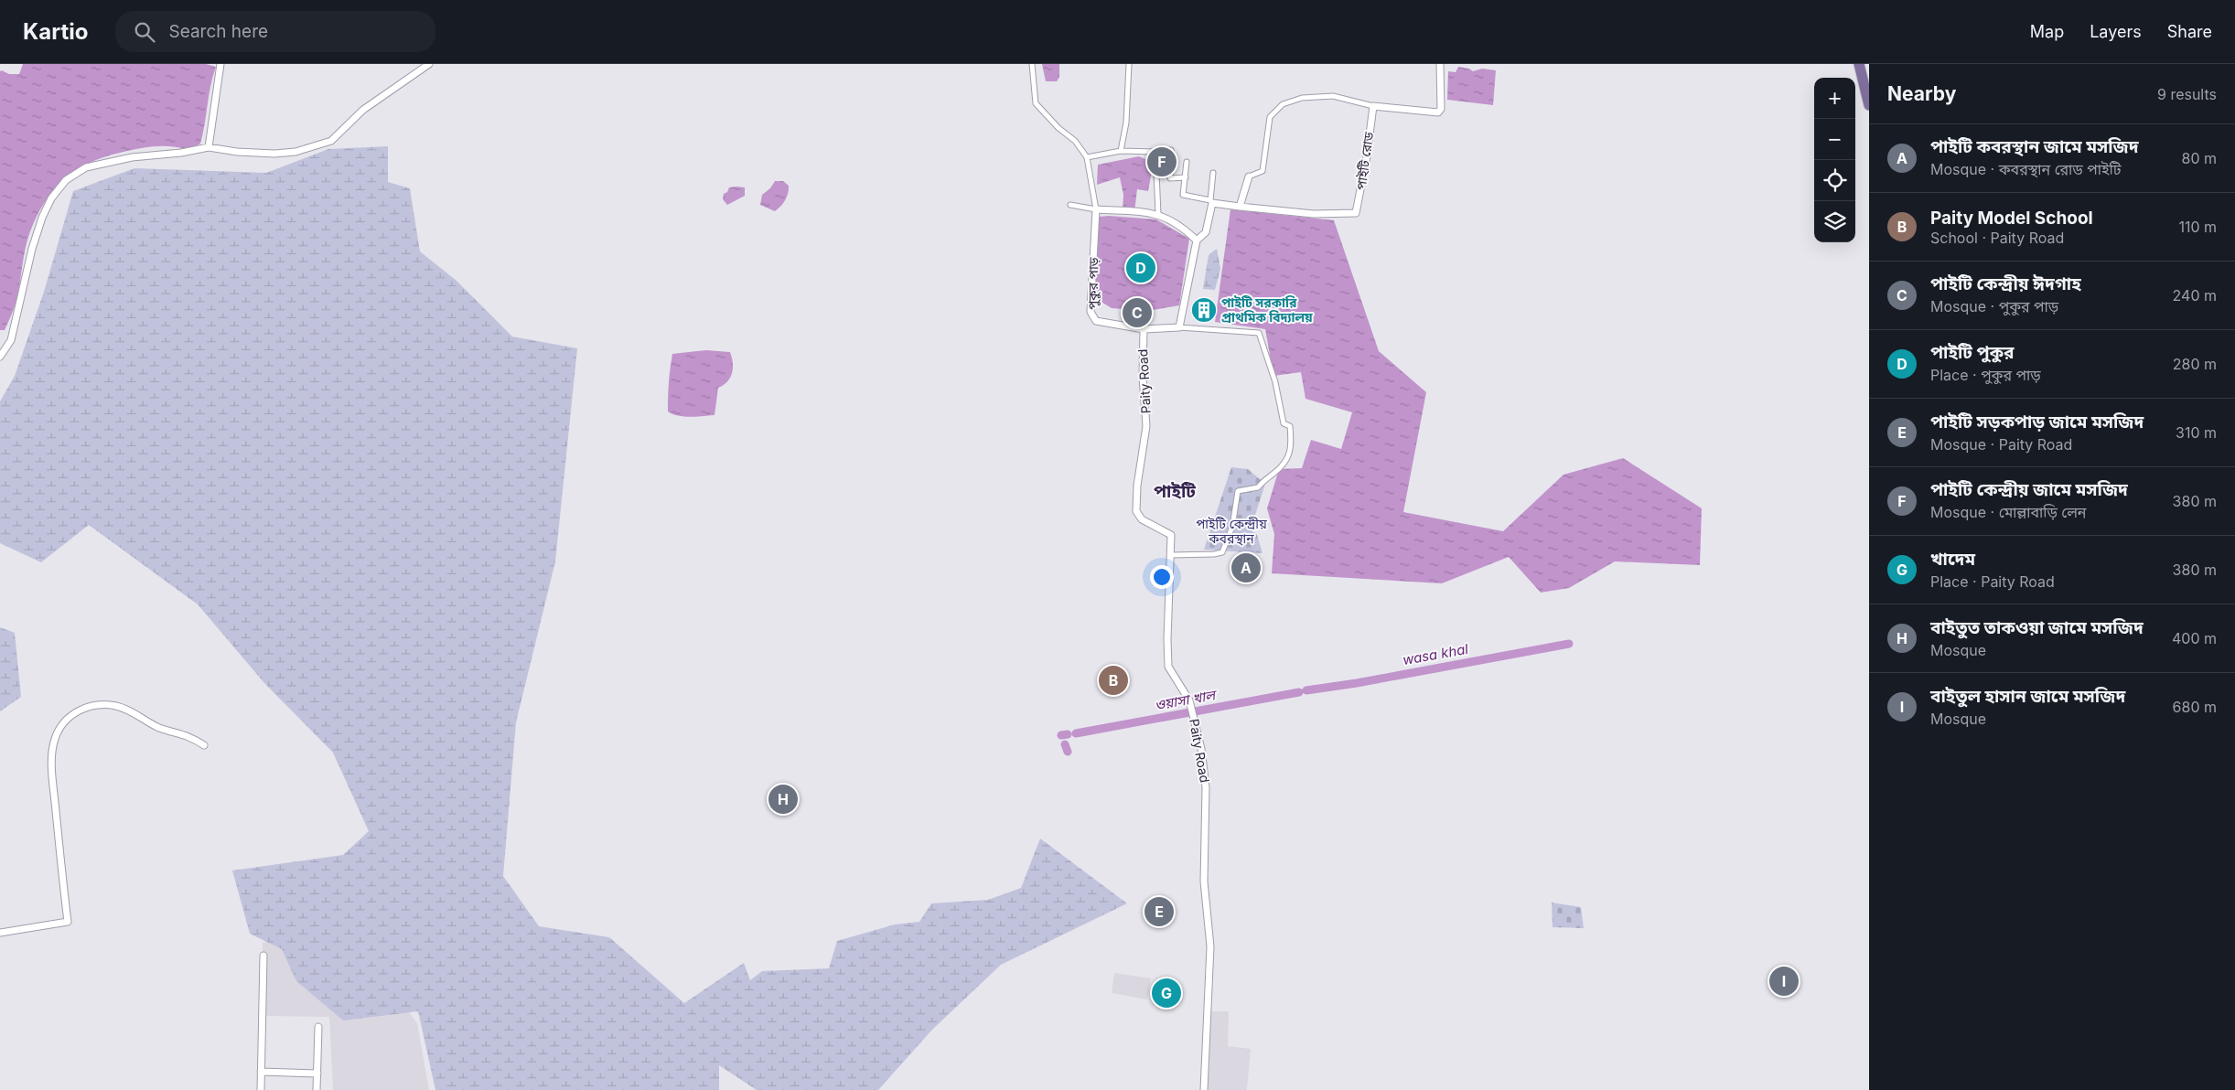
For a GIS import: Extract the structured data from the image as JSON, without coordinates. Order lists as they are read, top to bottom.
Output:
{
  "streets": {
    "street": ["পাইটি রোড", "পুকুর পাড়", "Paity Road"]
  },
  "crossings": [
    ["পুকুর পাড়", "Paity Road"]
  ],
  "districts": ["পাইটি"],
  "water": ["wasa khal", "ওয়াসা খাল"],
  "parks": ["পাইটি কেন্দ্রীয় কবরস্থান"],
  "places": {
    "building": ["পাইটি সরকারি প্রাথমিক বিদ্যালয়"]
  },
  "page": {
    "header": "Kartio",
    "search": "Search here",
    "nav": ["Map", "Layers", "Share"],
    "heading": ["Nearby", "9 results"],
    "map_buttons": ["+", "−"],
    "list": [
      {
        "mark": "A",
        "name": "পাইটি কবরস্থান জামে মসজিদ",
        "note": "Mosque · কবরস্থান রোড পাইটি",
        "value": "80 m"
      },
      {
        "mark": "B",
        "name": "Paity Model School",
        "note": "School · Paity Road",
        "value": "110 m"
      },
      {
        "mark": "C",
        "name": "পাইটি কেন্দ্রীয় ঈদগাহ",
        "note": "Mosque · পুকুর পাড়",
        "value": "240 m"
      },
      {
        "mark": "D",
        "name": "পাইটি পুকুর",
        "note": "Place · পুকুর পাড়",
        "value": "280 m"
      },
      {
        "mark": "E",
        "name": "পাইটি সড়কপাড় জামে মসজিদ",
        "note": "Mosque · Paity Road",
        "value": "310 m"
      },
      {
        "mark": "F",
        "name": "পাইটি কেন্দ্রীয় জামে মসজিদ",
        "note": "Mosque · মোল্লাবাড়ি লেন",
        "value": "380 m"
      },
      {
        "mark": "G",
        "name": "খাদেম",
        "note": "Place · Paity Road",
        "value": "380 m"
      },
      {
        "mark": "H",
        "name": "বাইতুত তাকওয়া জামে মসজিদ",
        "note": "Mosque",
        "value": "400 m"
      },
      {
        "mark": "I",
        "name": "বাইতুল হাসান জামে মসজিদ",
        "note": "Mosque",
        "value": "680 m"
      }
    ],
    "pins": [
      "F",
      "D",
      "C",
      "A",
      "B",
      "H",
      "E",
      "I",
      "G"
    ]
  }
}
